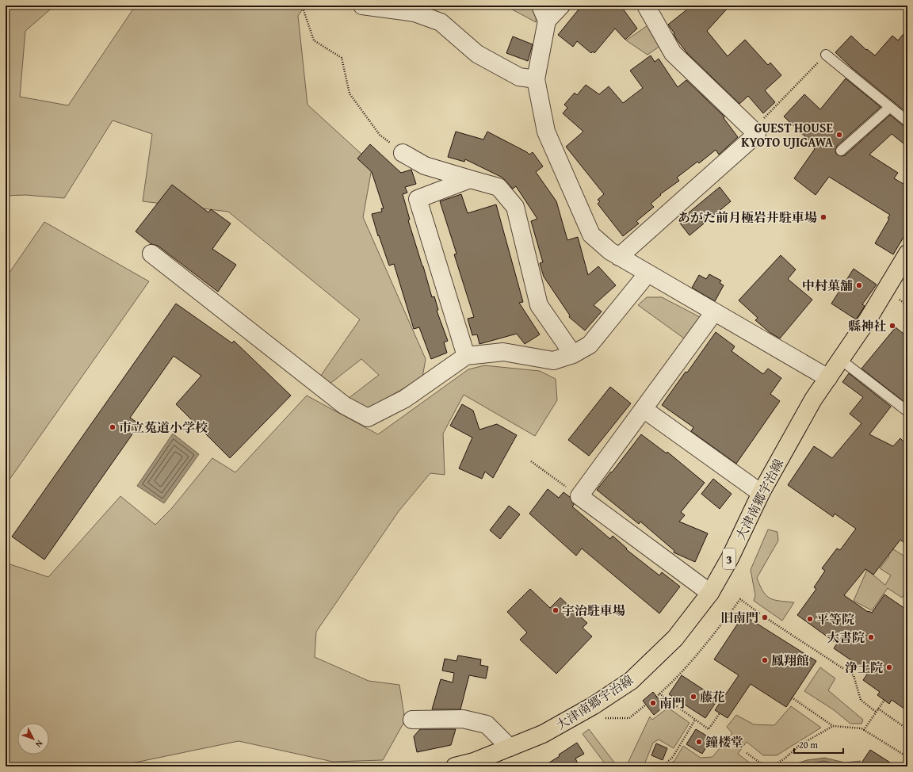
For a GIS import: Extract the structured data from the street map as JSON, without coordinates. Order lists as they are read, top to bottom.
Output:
{
  "streets": {
    "main road": ["大津南郷宇治線", "3"]
  },
  "places": [
    "GUEST HOUSE KYOTO UJIGAWA",
    "あがた前月極岩井駐車場",
    "中村菓舗",
    "縣神社",
    "市立菟道小学校",
    "宇治駐車場",
    "旧南門",
    "平等院",
    "大書院",
    "鳳翔館",
    "浄土院",
    "藤花",
    "南門",
    "鐘楼堂"
  ],
  "scale_bar": "20 m",
  "north": "bottom right"
}
